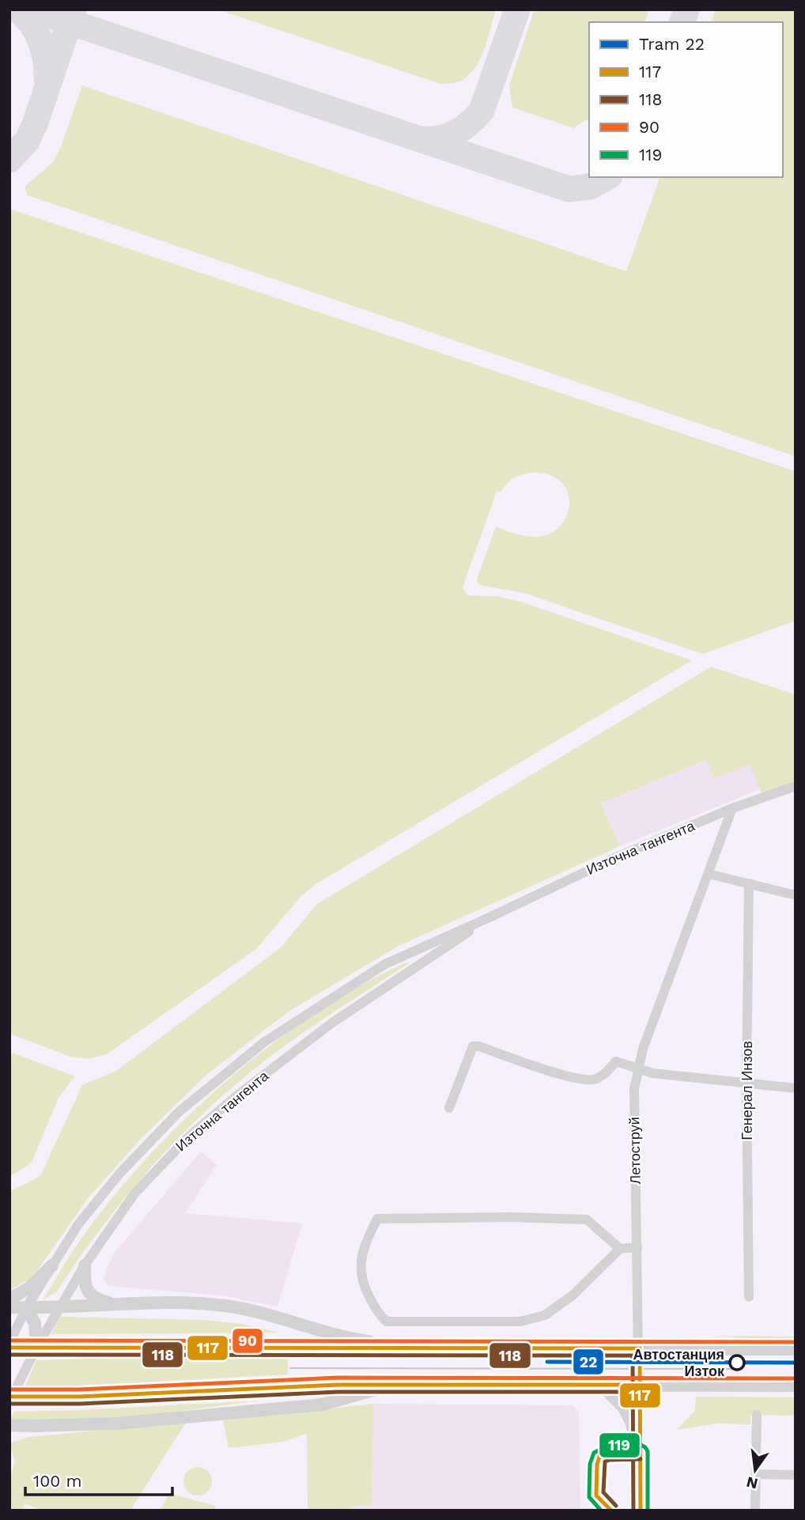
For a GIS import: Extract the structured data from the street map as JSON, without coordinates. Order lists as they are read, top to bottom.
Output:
{
  "streets": {
    "street": ["Източна тангента", "Генерал Инзов", "Летоструй"]
  },
  "crossings": [
    ["Източна тангента", "Летоструй"]
  ],
  "places": ["Автостанция Изток"],
  "lines": [
    "transit line 90",
    "transit line 117",
    "transit line 118",
    "tram line 22",
    "transit line 119"
  ],
  "legend": [
    "Tram 22",
    "117",
    "118",
    "90",
    "119"
  ],
  "scale_bar": "100 m",
  "north": "bottom"
}
